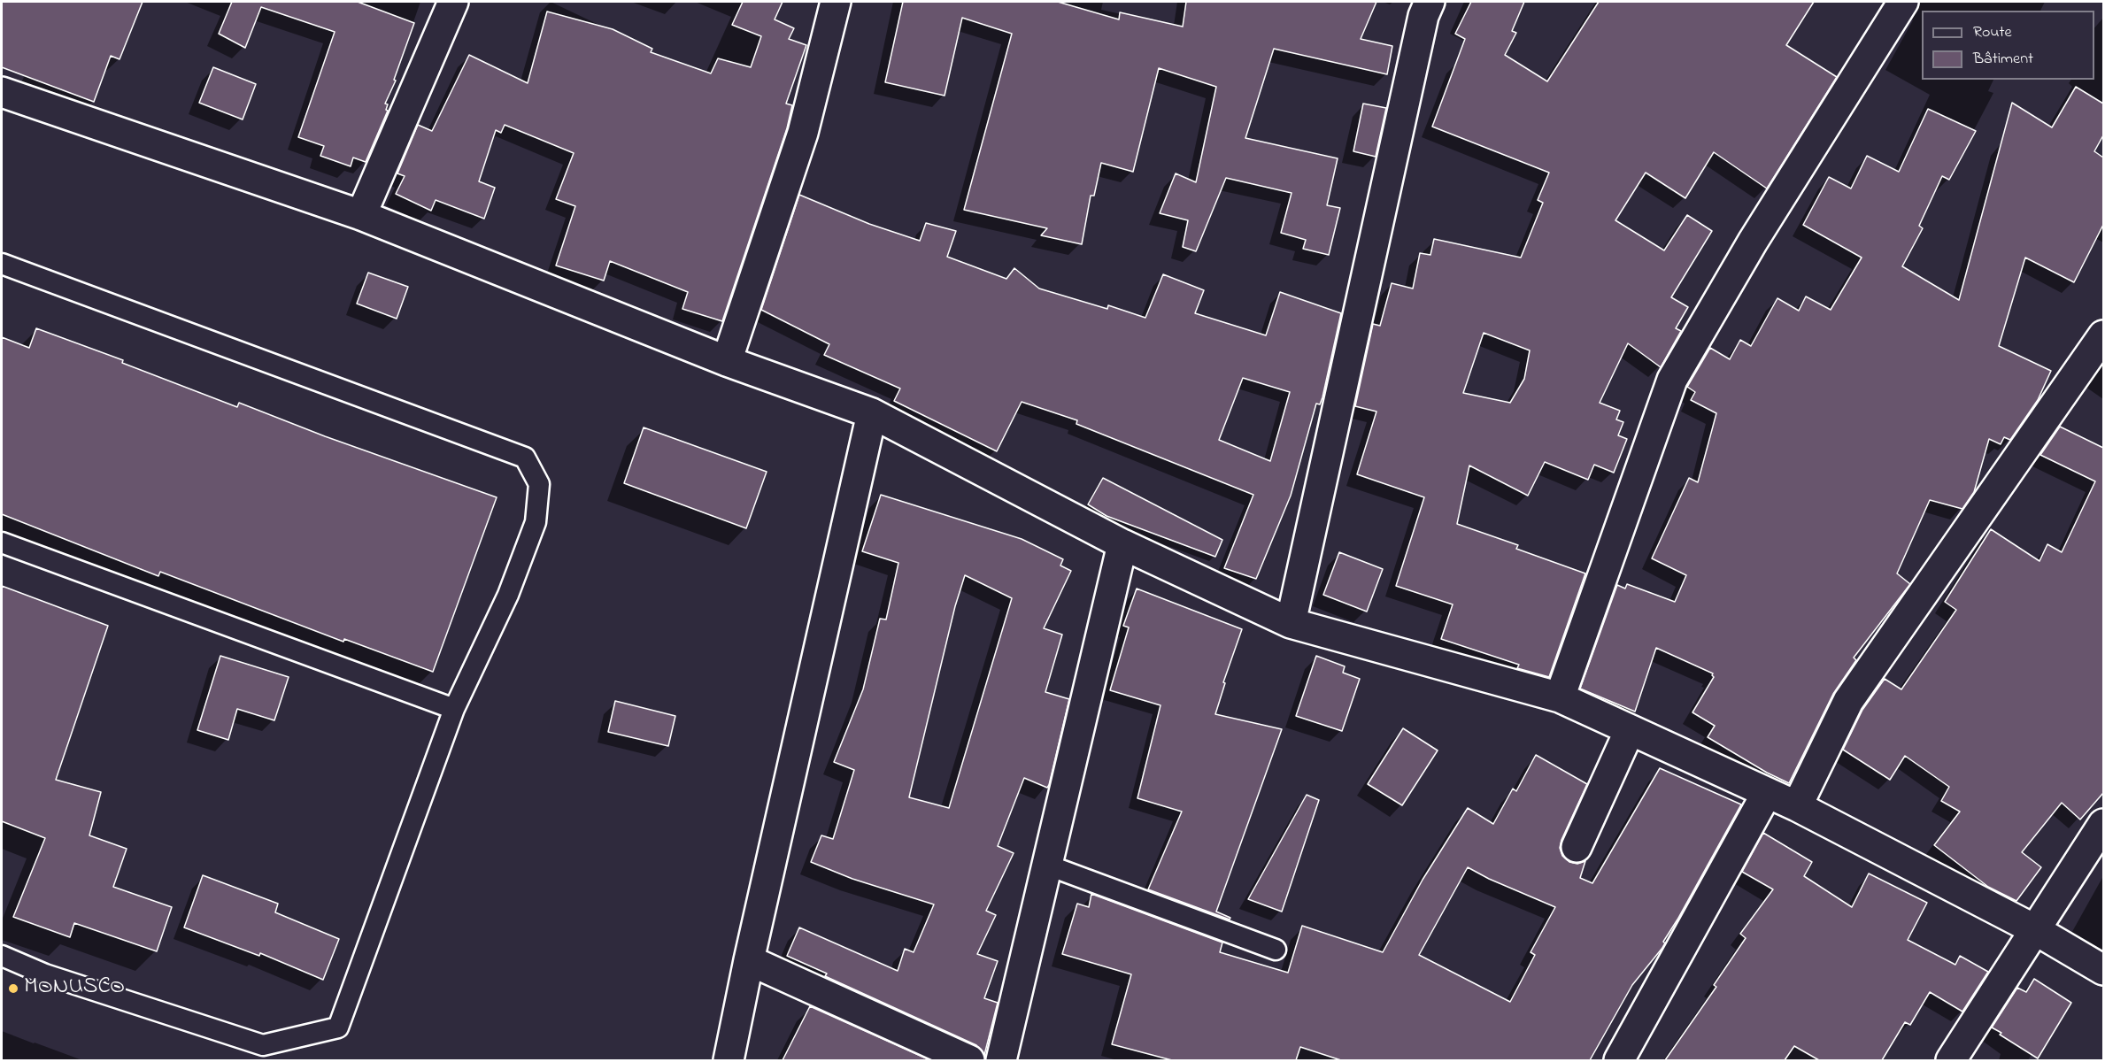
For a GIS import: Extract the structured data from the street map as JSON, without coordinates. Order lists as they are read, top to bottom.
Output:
{
  "places": ["MONUSCO"],
  "legend": ["Route", "Bâtiment"]
}
